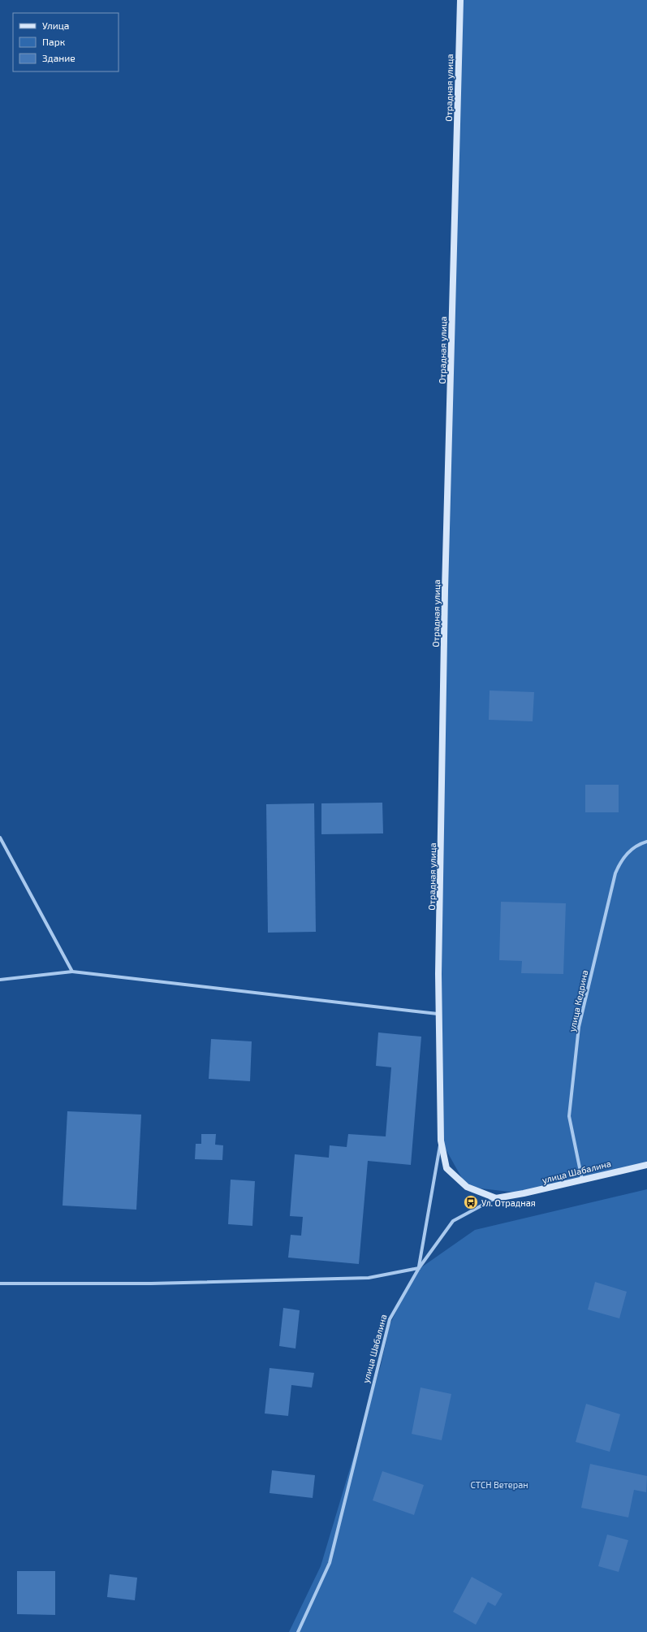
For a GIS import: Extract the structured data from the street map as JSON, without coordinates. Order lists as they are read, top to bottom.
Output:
{
  "streets": {
    "main road": ["Отрадная улица", "улица Шабалина"],
    "street": ["улица Кедрина"]
  },
  "crossings": [
    ["Отрадная улица", "улица Шабалина"],
    ["улица Кедрина", "улица Шабалина"]
  ],
  "parks": ["СТСН Ветеран"],
  "places": {
    "bus stop": ["Ул. Отрадная"]
  },
  "legend": ["Улица", "Парк", "Здание"]
}
